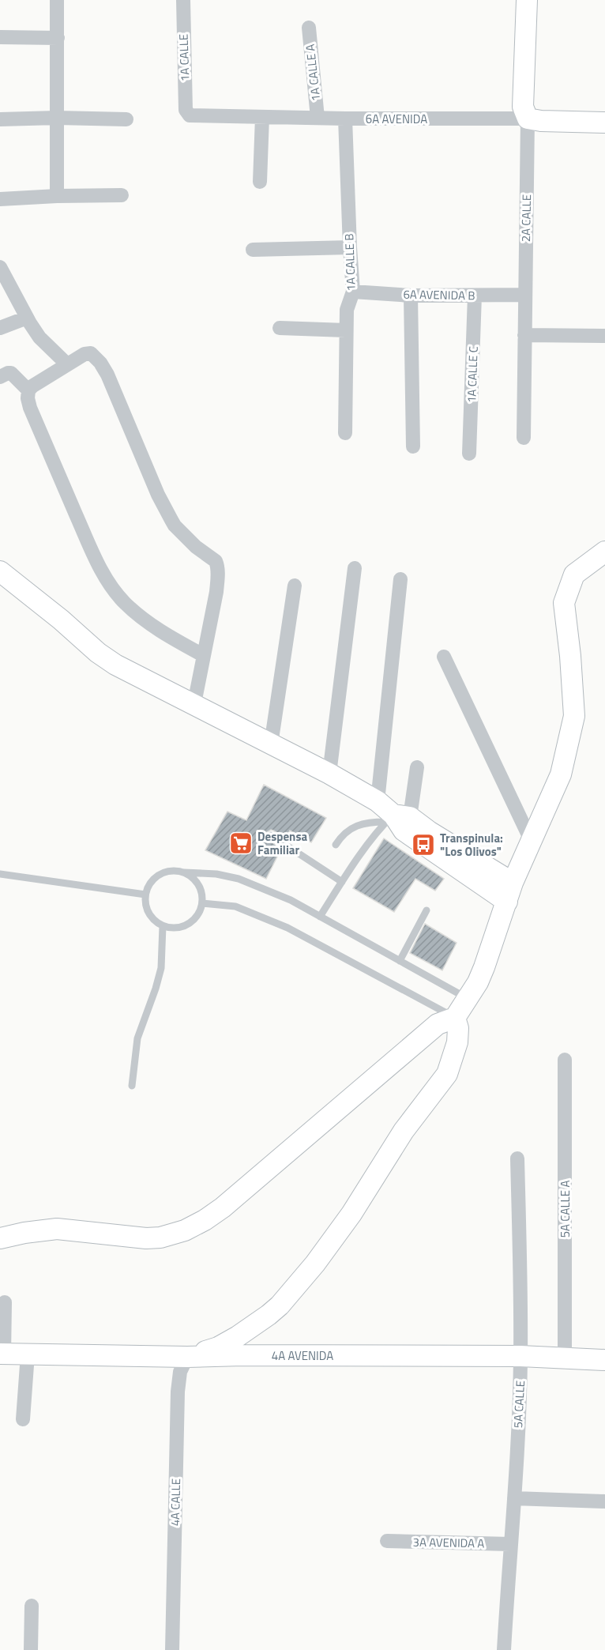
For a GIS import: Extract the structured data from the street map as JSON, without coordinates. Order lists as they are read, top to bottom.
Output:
{
  "streets": {
    "street": [
      "1A CALLE",
      "1A CALLE A",
      "6A AVENIDA",
      "2A CALLE",
      "1A CALLE B",
      "6A AVENIDA B",
      "1A CALLE C",
      "5A CALLE A",
      "4A AVENIDA",
      "5A CALLE",
      "4A CALLE",
      "3A AVENIDA A"
    ]
  },
  "crossings": [
    ["1A CALLE", "6A AVENIDA"],
    ["1A CALLE A", "6A AVENIDA"],
    ["6A AVENIDA", "2A CALLE"],
    ["6A AVENIDA", "1A CALLE B"],
    ["2A CALLE", "6A AVENIDA B"],
    ["1A CALLE B", "6A AVENIDA B"],
    ["6A AVENIDA B", "1A CALLE C"],
    ["5A CALLE A", "4A AVENIDA"],
    ["4A AVENIDA", "5A CALLE"],
    ["4A AVENIDA", "4A CALLE"],
    ["5A CALLE", "3A AVENIDA A"]
  ],
  "places": {
    "supermarket": ["Despensa Familiar"],
    "bus stop": ["Transpinula: \"Los Olivos\""]
  }
}
